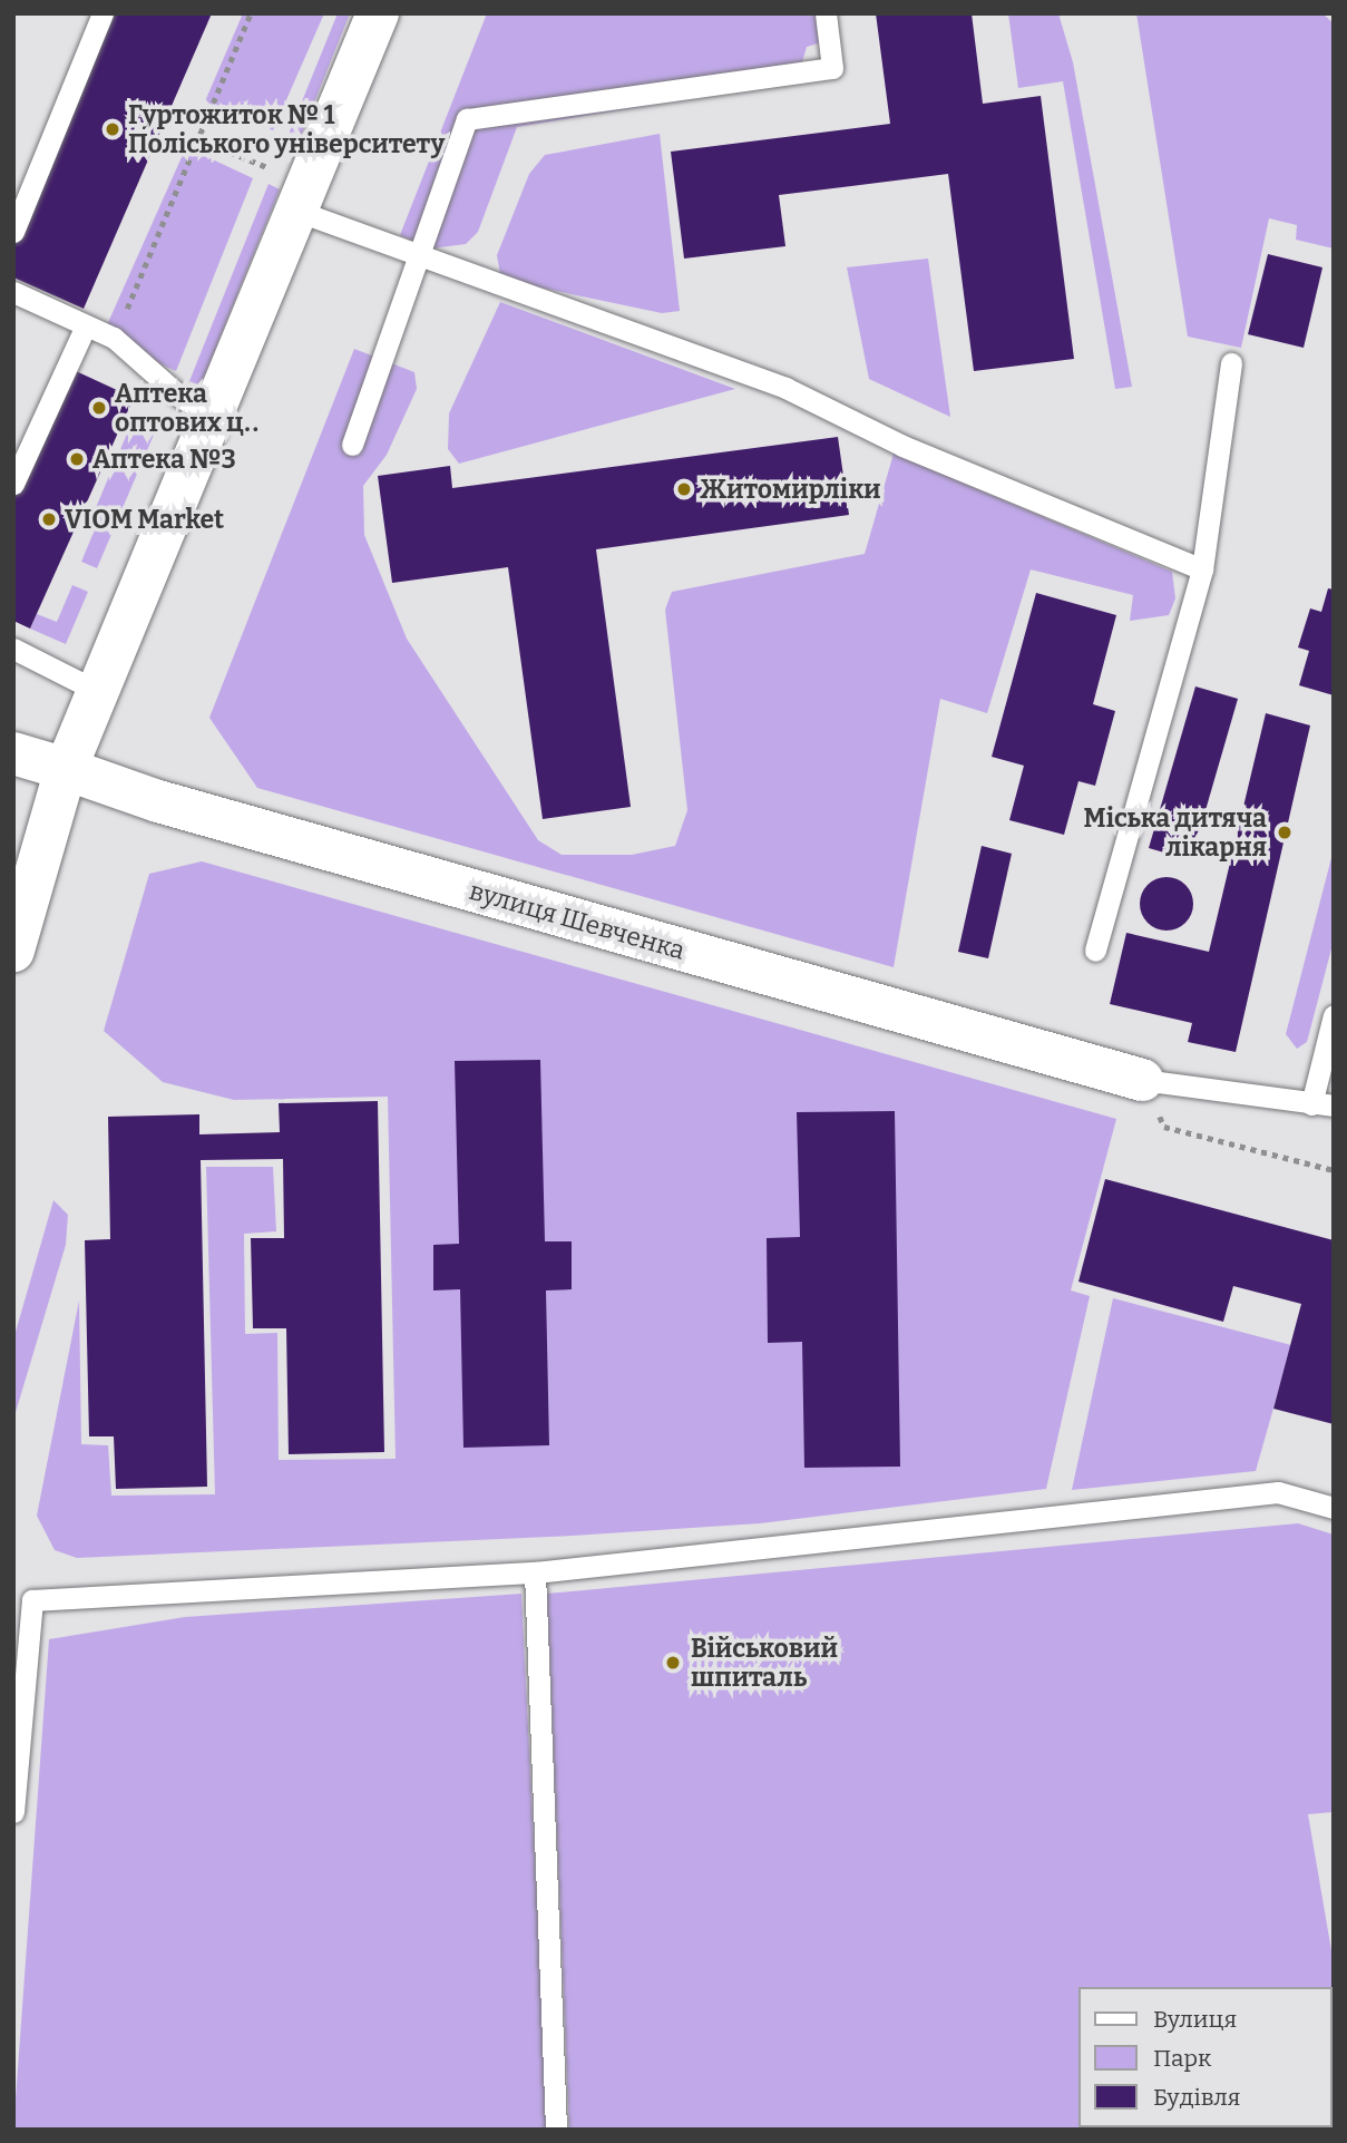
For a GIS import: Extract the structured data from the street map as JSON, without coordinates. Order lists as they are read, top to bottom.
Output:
{
  "streets": {
    "street": ["вулиця Шевченка"]
  },
  "places": [
    "Гуртожиток № 1 Поліського університету",
    "Аптека оптових ц‥",
    "Аптека №3",
    "Житомирліки",
    "VIOM Market",
    "Міська дитяча лікарня",
    "Військовий шпиталь"
  ],
  "legend": ["Вулиця", "Парк", "Будівля"]
}
